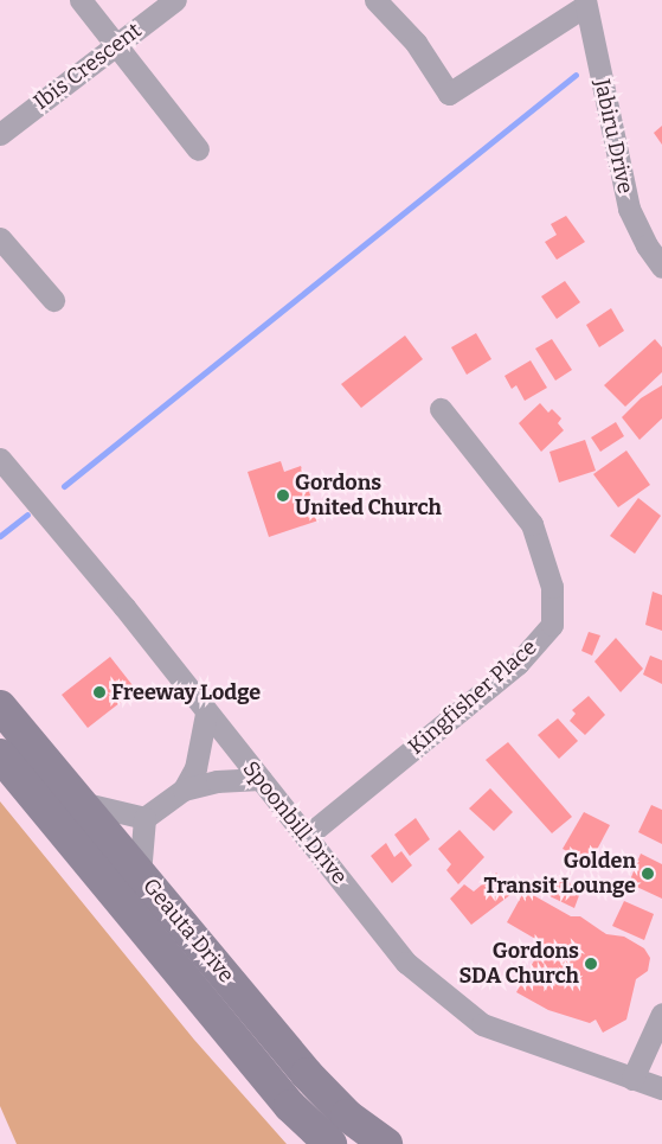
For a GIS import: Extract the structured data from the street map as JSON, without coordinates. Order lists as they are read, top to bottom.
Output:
{
  "streets": {
    "main road": ["Geauta Drive"],
    "street": [
      "Ibis Crescent",
      "Jabiru Drive",
      "Kingfisher Place",
      "Spoonbill Drive"
    ]
  },
  "crossings": [
    ["Kingfisher Place", "Spoonbill Drive"]
  ],
  "places": [
    "Gordons United Church",
    "Freeway Lodge",
    "Golden Transit Lounge",
    "Gordons SDA Church"
  ]
}
